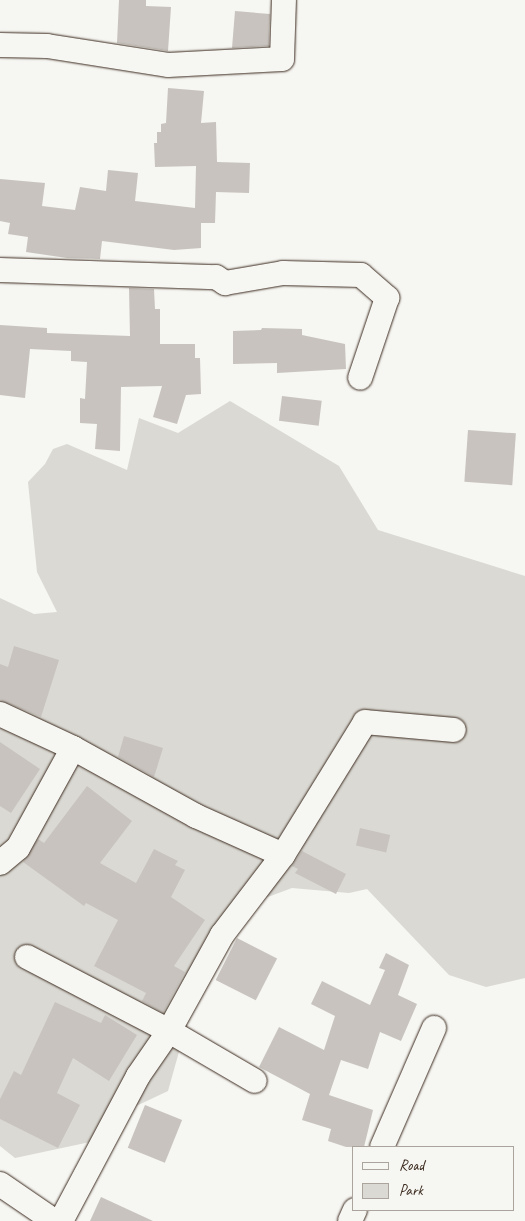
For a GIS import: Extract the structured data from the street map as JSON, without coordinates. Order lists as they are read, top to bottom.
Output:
{
  "legend": ["Road", "Park"]
}
